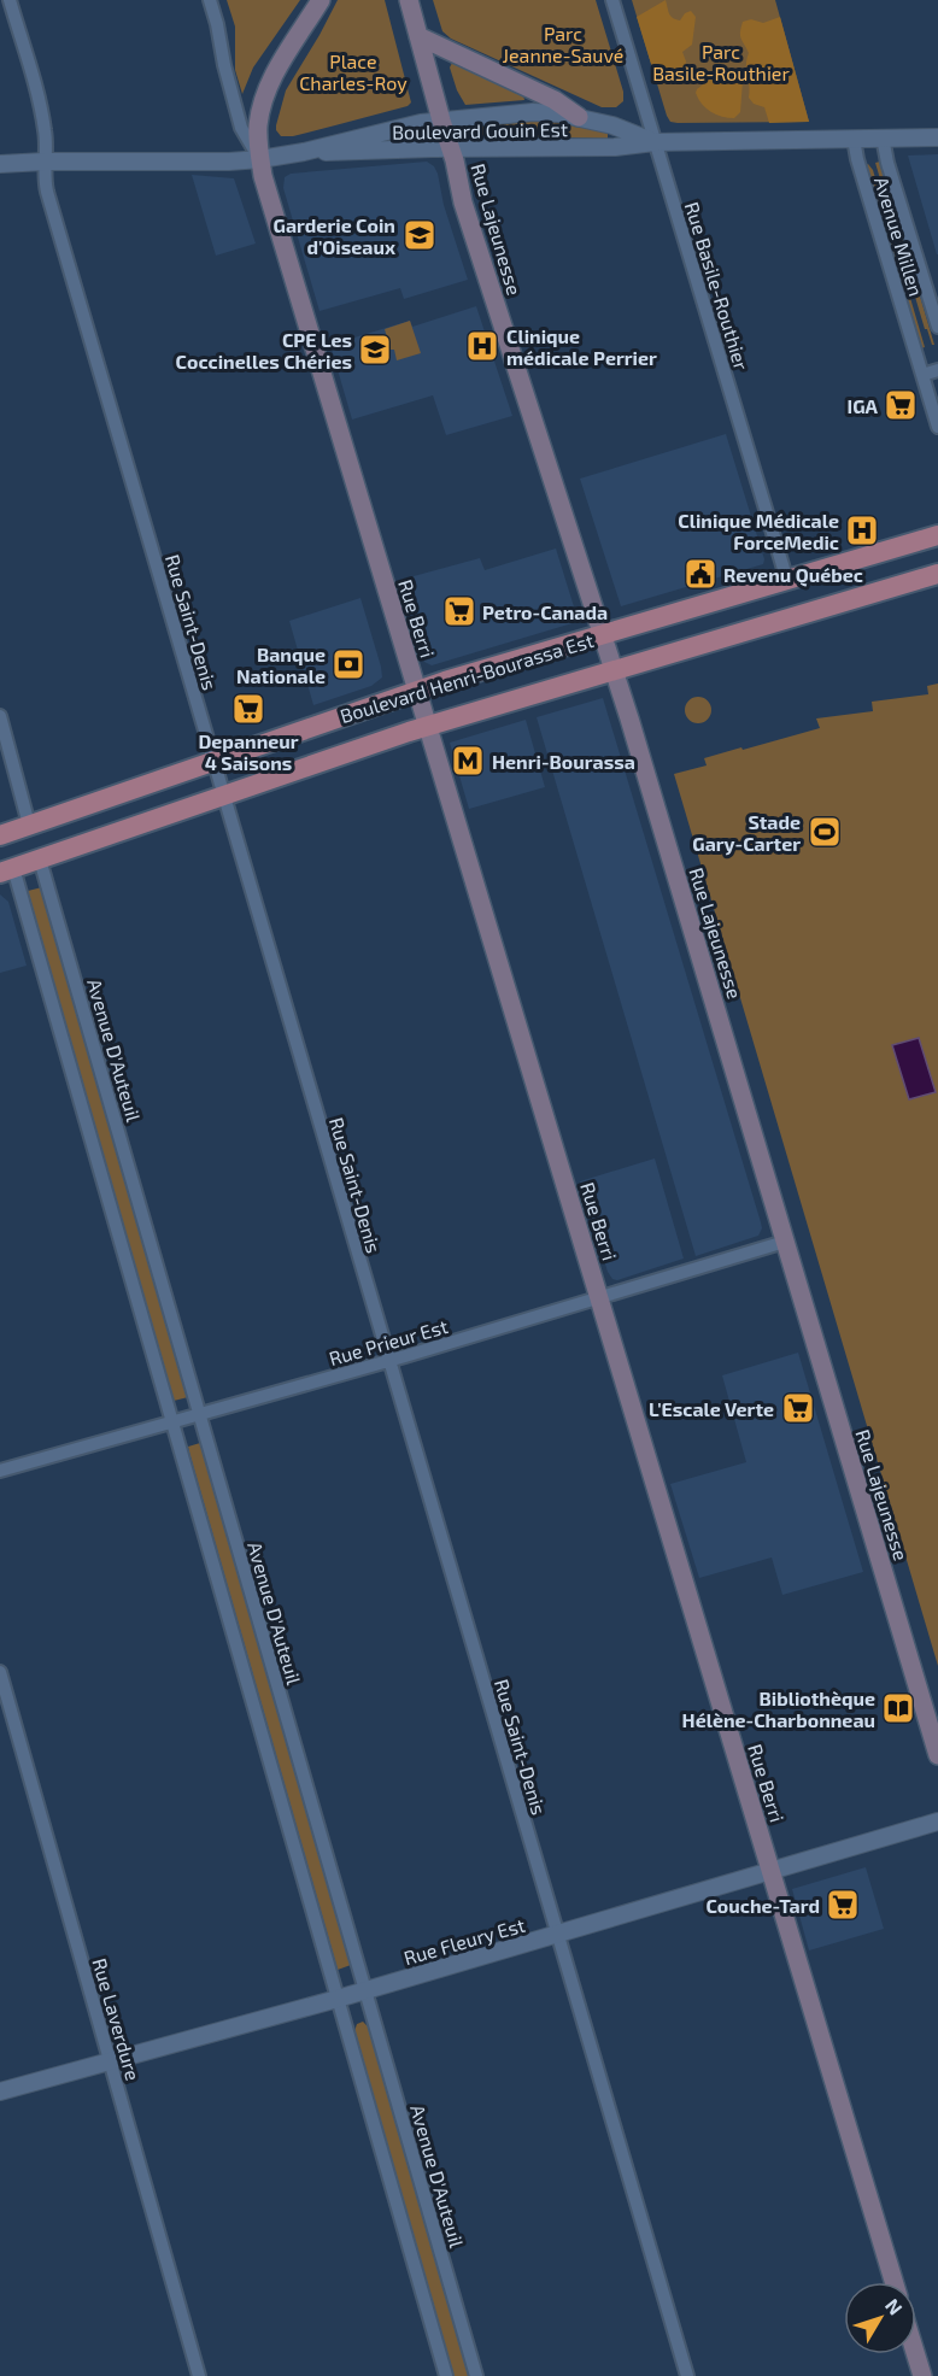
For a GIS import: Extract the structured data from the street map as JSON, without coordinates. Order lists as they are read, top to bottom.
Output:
{
  "streets": {
    "main road": ["Rue Lajeunesse", "Rue Berri", "Boulevard Henri-Bourassa Est"],
    "street": [
      "Boulevard Gouin Est",
      "Avenue Millen",
      "Rue Basile-Routhier",
      "Rue Saint-Denis",
      "Avenue D'Auteuil",
      "Rue Prieur Est",
      "Rue Fleury Est",
      "Rue Laverdure"
    ]
  },
  "crossings": [
    ["Boulevard Gouin Est", "Rue Lajeunesse"],
    ["Boulevard Gouin Est", "Avenue Millen"],
    ["Boulevard Gouin Est", "Rue Basile-Routhier"],
    ["Boulevard Gouin Est", "Rue Berri"],
    ["Boulevard Gouin Est", "Rue Saint-Denis"],
    ["Rue Lajeunesse", "Boulevard Henri-Bourassa Est"],
    ["Rue Lajeunesse", "Rue Prieur Est"],
    ["Rue Basile-Routhier", "Boulevard Henri-Bourassa Est"],
    ["Rue Berri", "Boulevard Henri-Bourassa Est"],
    ["Rue Berri", "Rue Prieur Est"],
    ["Rue Berri", "Rue Fleury Est"],
    ["Rue Saint-Denis", "Boulevard Henri-Bourassa Est"],
    ["Rue Saint-Denis", "Rue Prieur Est"],
    ["Rue Saint-Denis", "Rue Fleury Est"],
    ["Boulevard Henri-Bourassa Est", "Avenue D'Auteuil"],
    ["Avenue D'Auteuil", "Rue Prieur Est"],
    ["Avenue D'Auteuil", "Rue Fleury Est"],
    ["Rue Fleury Est", "Rue Laverdure"]
  ],
  "parks": ["Parc Jeanne-Sauvé", "Parc Basile-Routhier", "Place Charles-Roy"],
  "places": {
    "school or university": ["Garderie Coin d'Oiseaux", "CPE Les Coccinelles Chéries"],
    "hospital": ["Clinique médicale Perrier", "Clinique Médicale ForceMedic"],
    "supermarket": [
      "IGA",
      "Petro-Canada",
      "Depanneur 4 Saisons",
      "L'Escale Verte",
      "Couche-Tard"
    ],
    "public building": ["Revenu Québec"],
    "bank": ["Banque Nationale"],
    "metro station": ["Henri-Bourassa"],
    "sports": ["Stade Gary-Carter"],
    "library": ["Bibliothèque Hélène-Charbonneau"]
  },
  "north": "top right"
}
